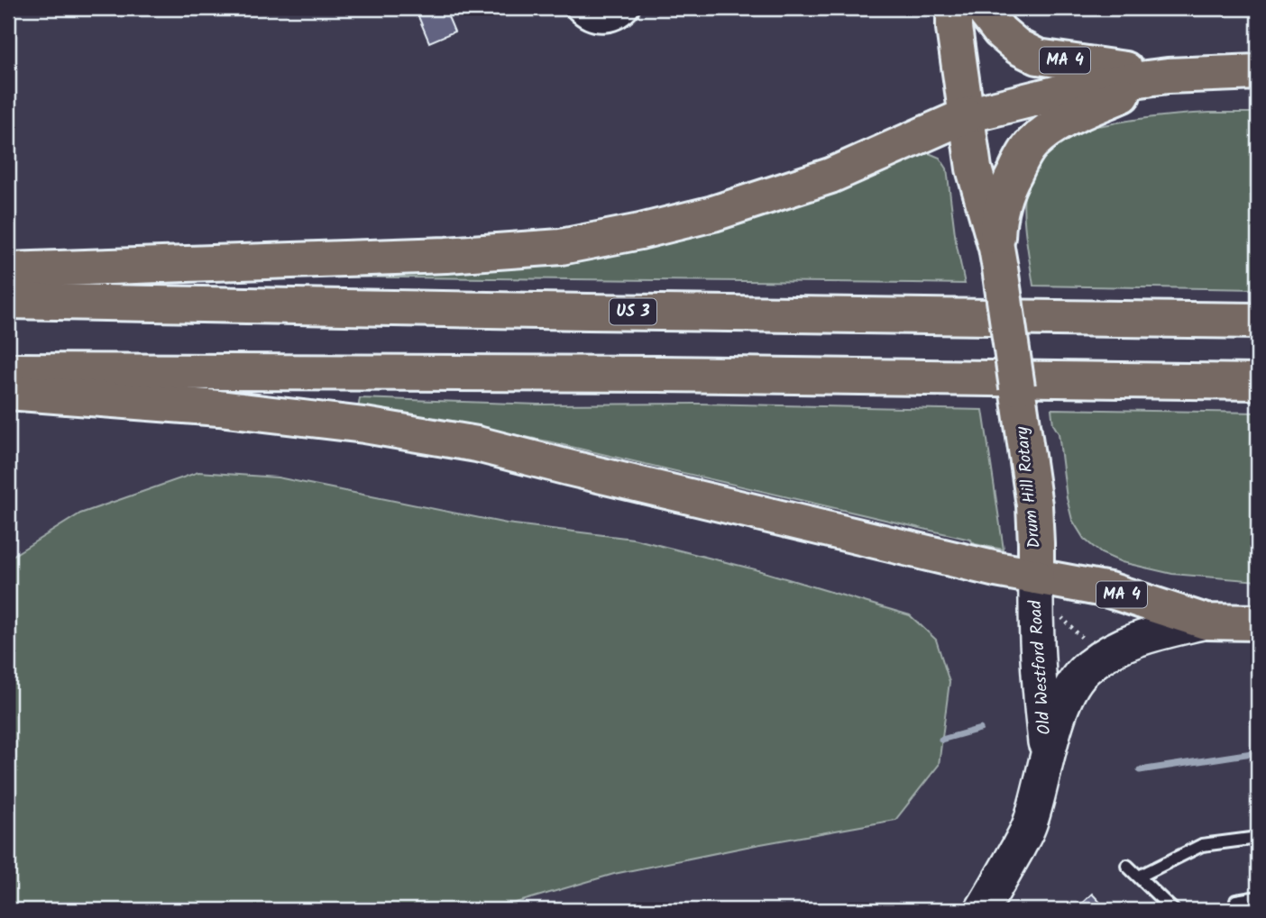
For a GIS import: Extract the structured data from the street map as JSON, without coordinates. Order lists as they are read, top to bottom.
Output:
{
  "streets": {
    "main road": [
      "MA 4",
      "US 3",
      "Drum Hill Rotary",
      "Old Westford Road"
    ]
  },
  "crossings": [
    ["MA 4", "Drum Hill Rotary"],
    ["MA 4", "Old Westford Road"],
    ["Drum Hill Rotary", "Old Westford Road"]
  ]
}
